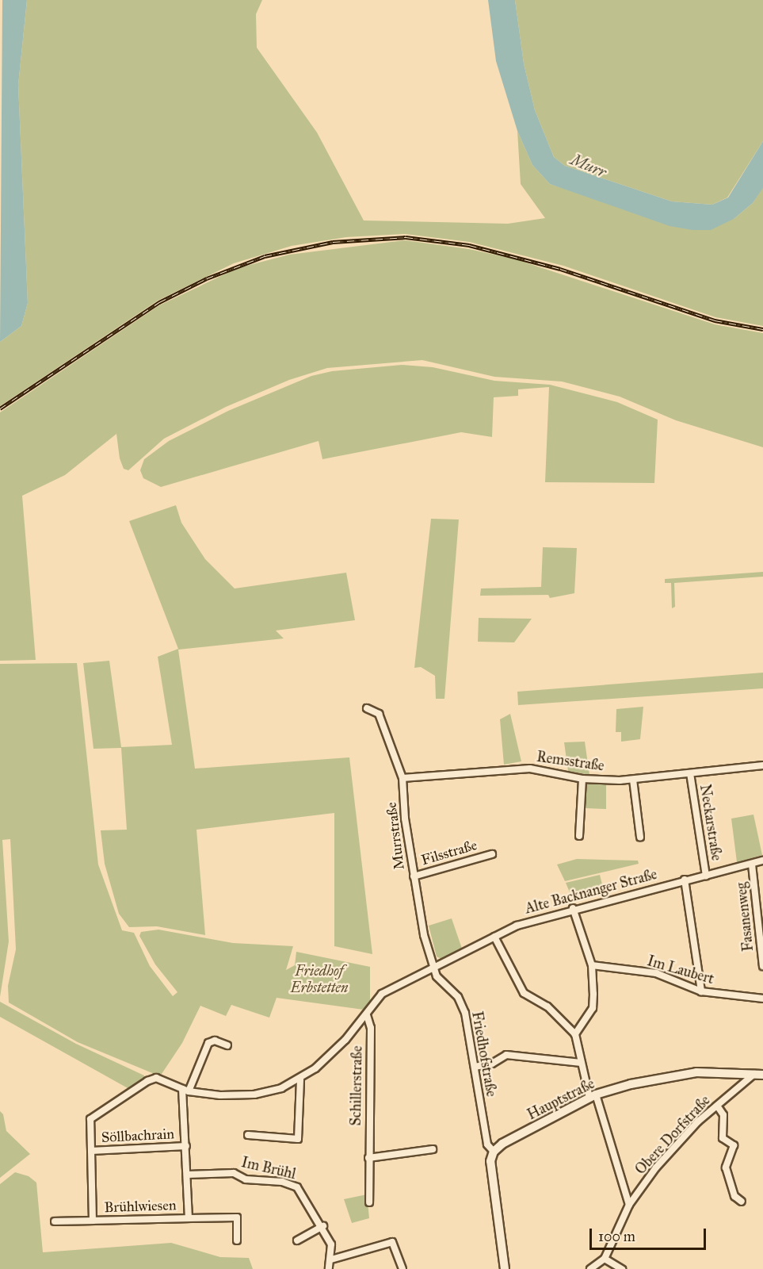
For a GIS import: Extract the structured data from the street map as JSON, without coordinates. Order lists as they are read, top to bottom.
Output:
{
  "streets": {
    "street": [
      "Remsstraße",
      "Neckarstraße",
      "Murrstraße",
      "Filsstraße",
      "Alte Backnanger Straße",
      "Fasanenweg",
      "Im Laubert",
      "Friedhofstraße",
      "Schillerstraße",
      "Hauptstraße",
      "Obere Dorfstraße",
      "Söllbachrain",
      "Im Brühl",
      "Brühlwiesen"
    ]
  },
  "crossings": [
    ["Remsstraße", "Neckarstraße"],
    ["Remsstraße", "Murrstraße"],
    ["Neckarstraße", "Alte Backnanger Straße"],
    ["Murrstraße", "Filsstraße"],
    ["Murrstraße", "Alte Backnanger Straße"],
    ["Murrstraße", "Friedhofstraße"],
    ["Alte Backnanger Straße", "Fasanenweg"],
    ["Alte Backnanger Straße", "Friedhofstraße"],
    ["Friedhofstraße", "Hauptstraße"],
    ["Hauptstraße", "Obere Dorfstraße"],
    ["Söllbachrain", "Im Brühl"],
    ["Söllbachrain", "Brühlwiesen"],
    ["Im Brühl", "Brühlwiesen"]
  ],
  "water": ["Murr"],
  "parks": ["Friedhof Erbstetten"],
  "scale_bar": "100 m"
}
